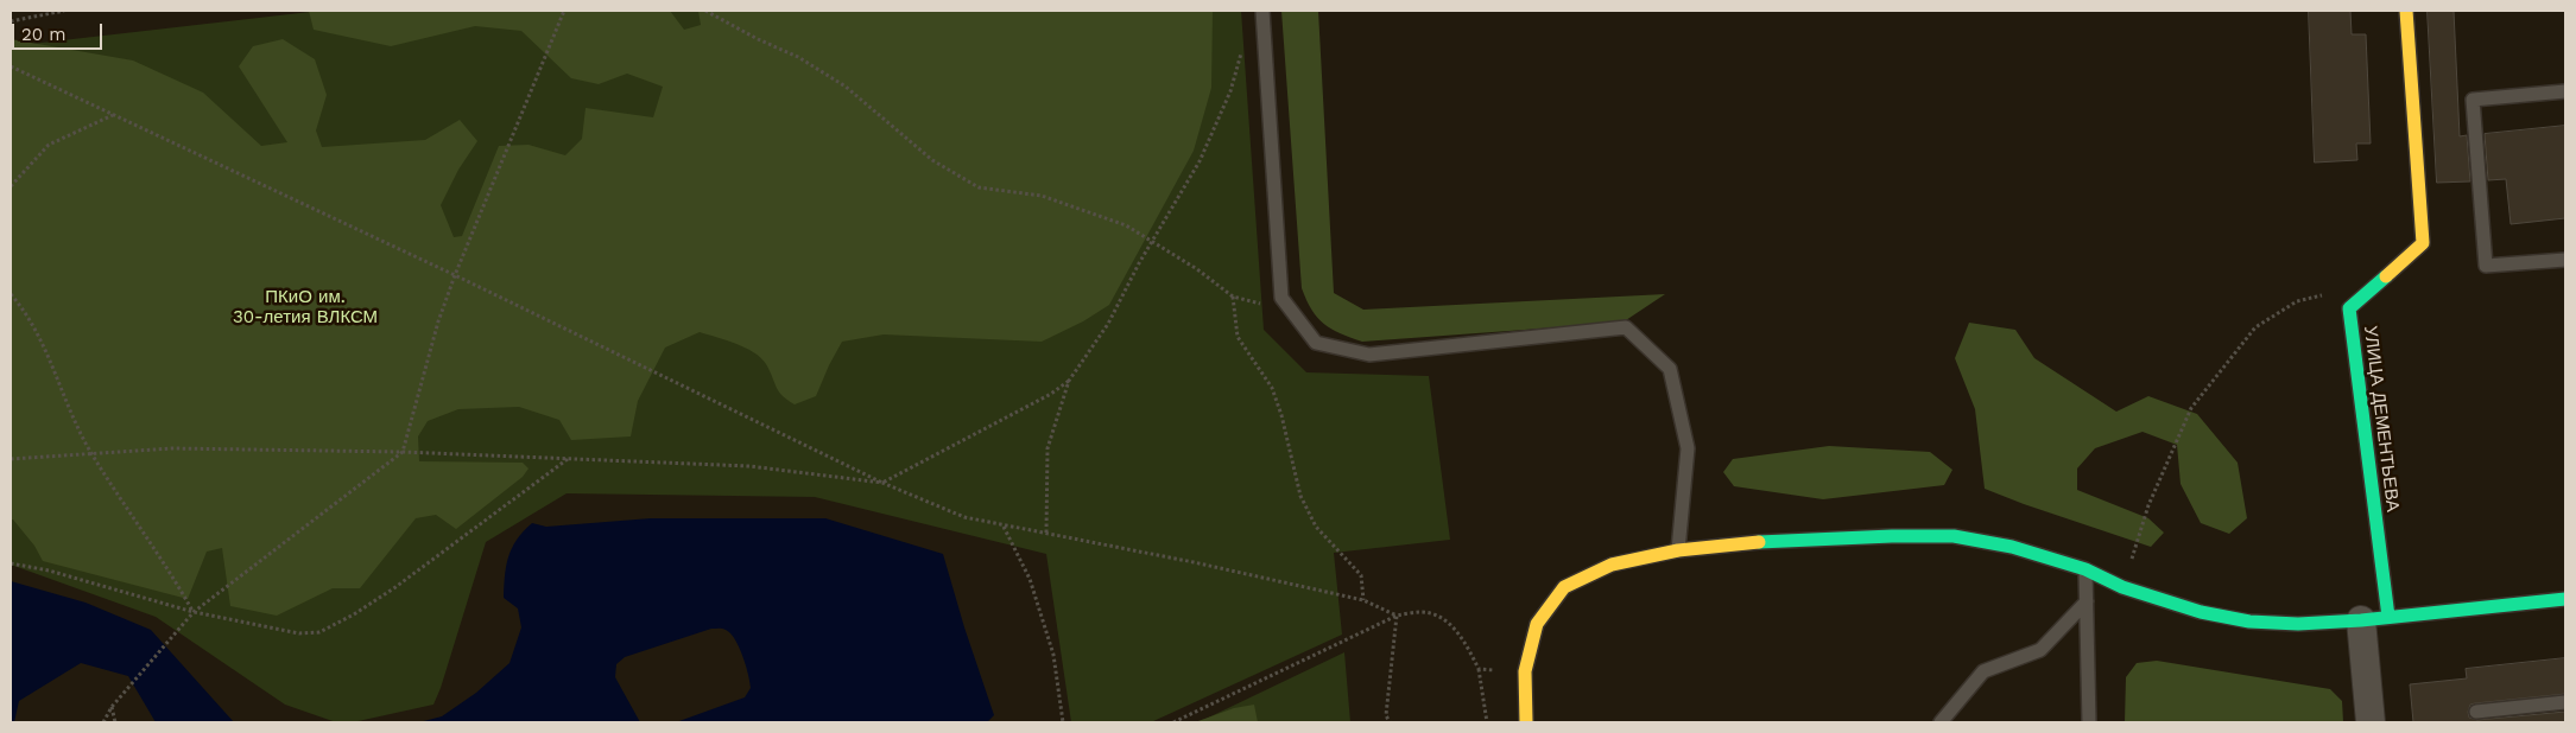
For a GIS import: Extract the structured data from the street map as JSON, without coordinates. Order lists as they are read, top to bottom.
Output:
{
  "streets": {
    "main road": ["УЛИЦА ДЕМЕНТЬЕВА"]
  },
  "parks": ["ПКиО им. 30-летия ВЛКСМ"],
  "scale_bar": "20 m"
}
